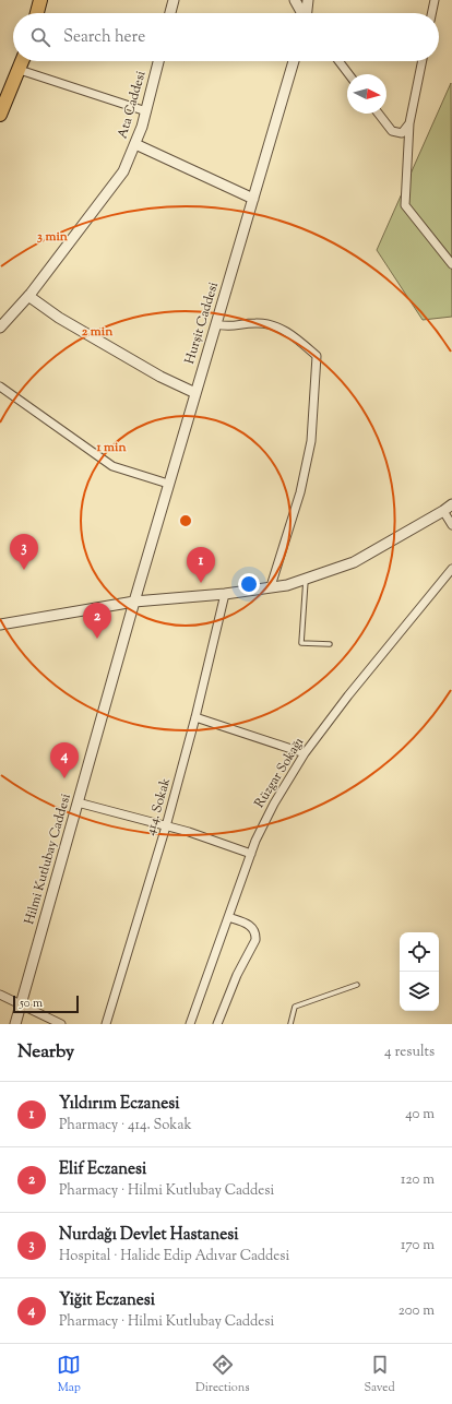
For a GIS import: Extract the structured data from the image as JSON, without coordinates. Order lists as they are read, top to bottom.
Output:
{
  "streets": {
    "street": [
      "Ata Caddesi",
      "Hurşit Caddesi",
      "Rüzgar Sokağı",
      "414. Sokak",
      "Hilmi Kutlubay Caddesi"
    ]
  },
  "crossings": [
    ["Hurşit Caddesi", "Hilmi Kutlubay Caddesi"]
  ],
  "scale_bar": "50 m",
  "north": "right",
  "page": {
    "search": "Search here",
    "pins": [
      "3",
      "1",
      "2",
      "4"
    ],
    "scale": "50 m",
    "heading": ["Nearby", "4 results"],
    "list": [
      {
        "mark": "1",
        "name": "Yıldırım Eczanesi",
        "note": "Pharmacy · 414. Sokak",
        "value": "40 m"
      },
      {
        "mark": "2",
        "name": "Elif Eczanesi",
        "note": "Pharmacy · Hilmi Kutlubay Caddesi",
        "value": "120 m"
      },
      {
        "mark": "3",
        "name": "Nurdağı Devlet Hastanesi",
        "note": "Hospital · Halide Edip Adıvar Caddesi",
        "value": "170 m"
      },
      {
        "mark": "4",
        "name": "Yiğit Eczanesi",
        "note": "Pharmacy · Hilmi Kutlubay Caddesi",
        "value": "200 m"
      }
    ],
    "nav": ["Map", "Directions", "Saved"]
  },
  "rings": ["3 min", "2 min", "1 min"]
}
